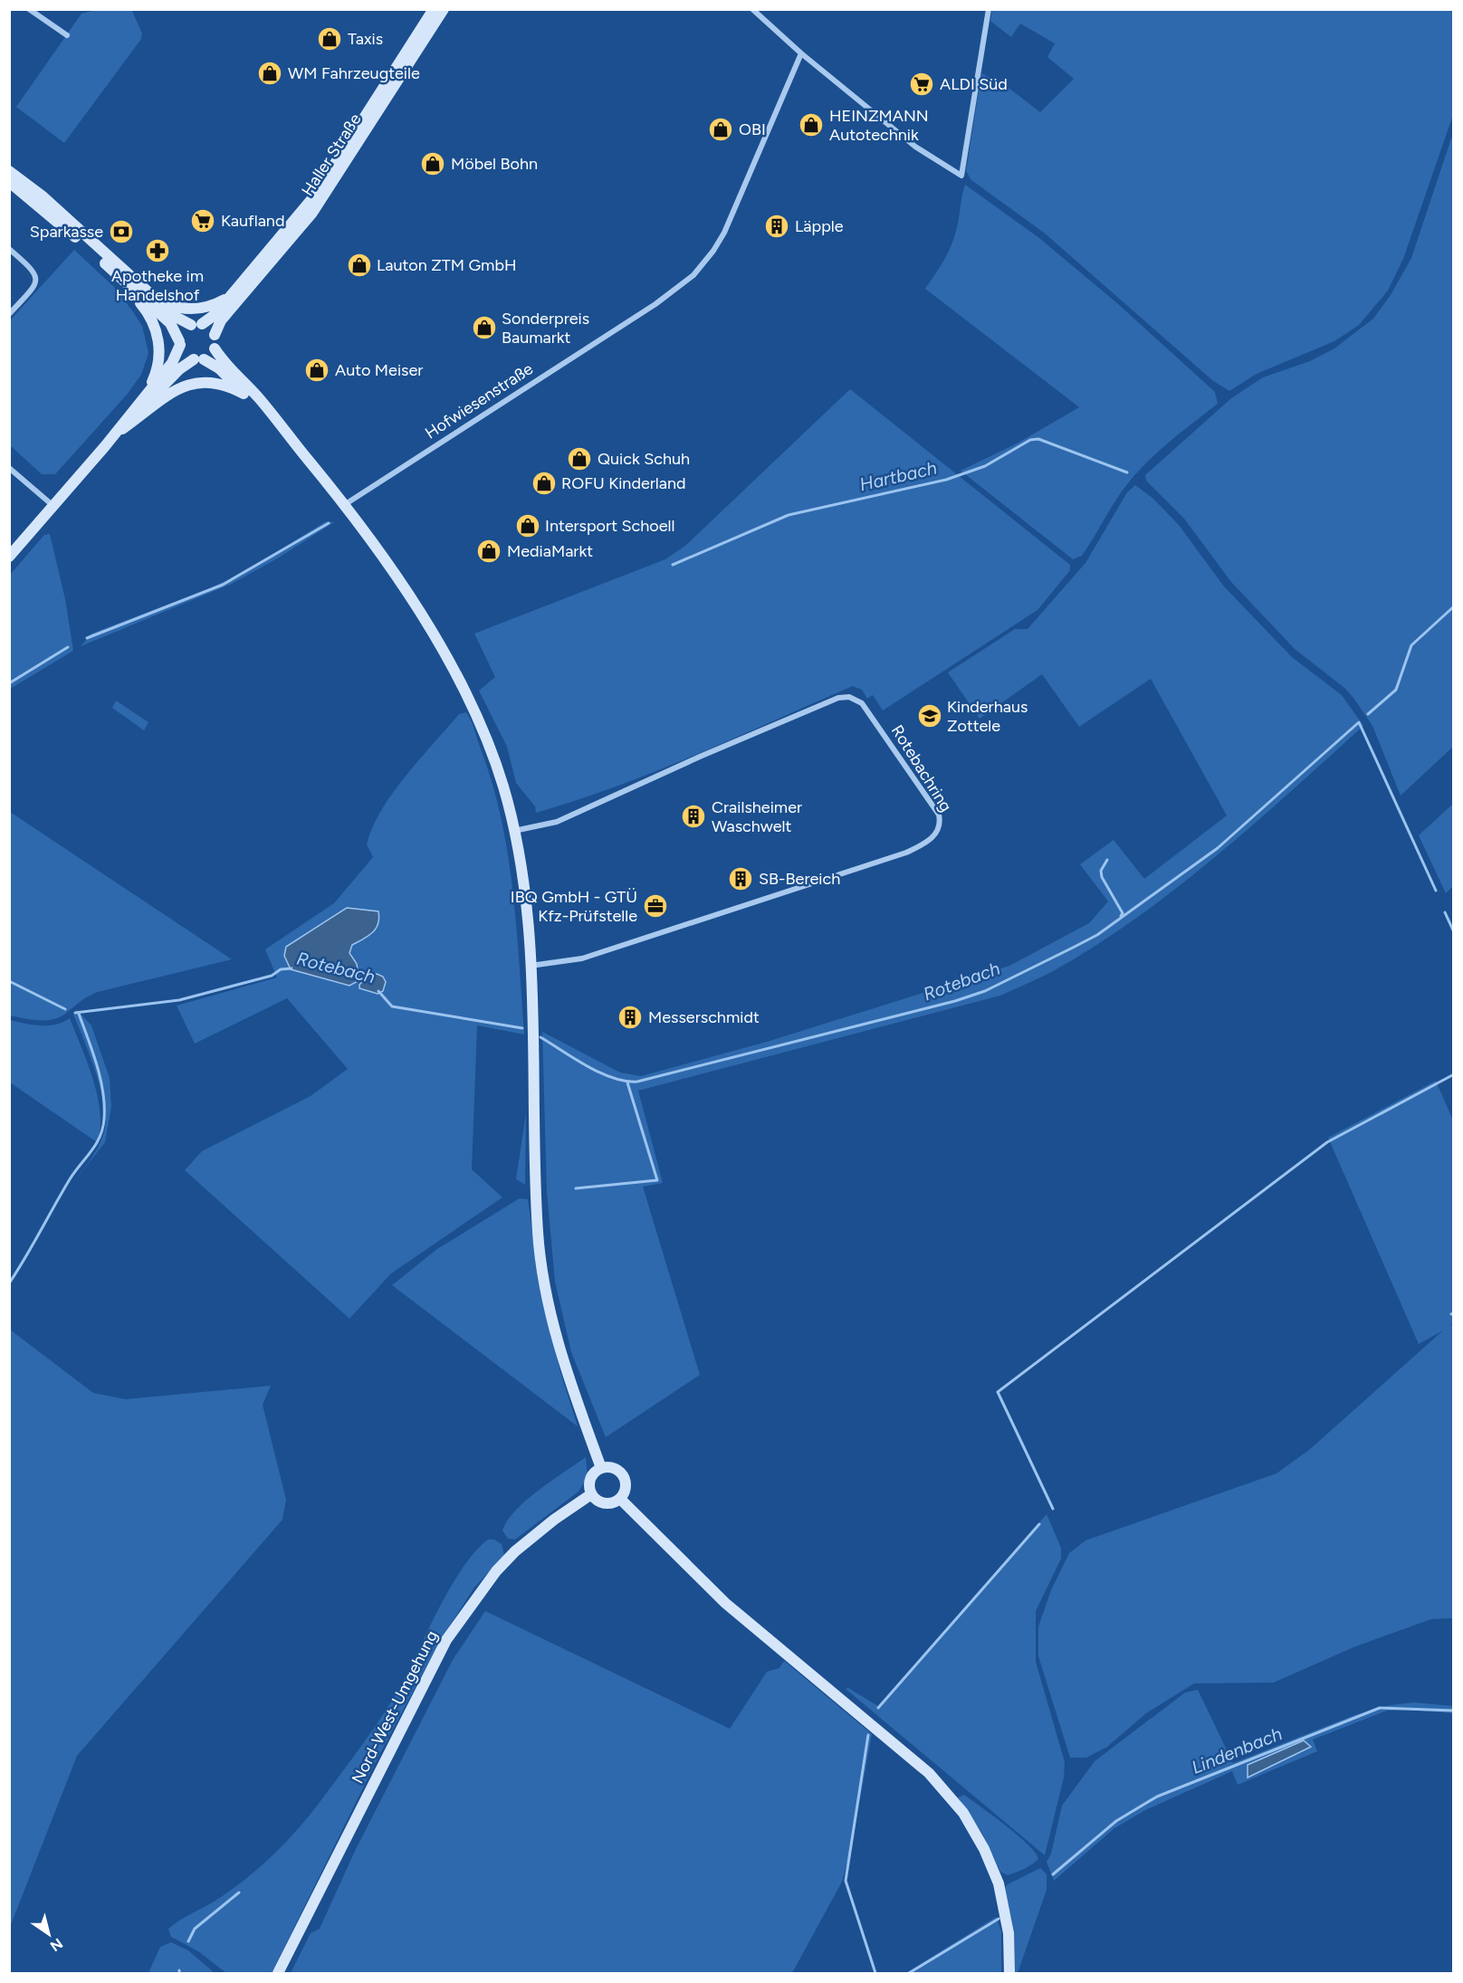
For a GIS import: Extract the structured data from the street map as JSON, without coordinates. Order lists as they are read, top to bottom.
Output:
{
  "streets": {
    "main road": ["Haller Straße", "Nord-West-Umgehung"],
    "street": ["Hofwiesenstraße", "Rotebachring"]
  },
  "water": ["Hartbach", "Rotebach", "Lindenbach"],
  "places": {
    "shop": [
      "Taxis",
      "WM Fahrzeugteile",
      "HEINZMANN Autotechnik",
      "OBI",
      "Möbel Bohn",
      "Lauton ZTM GmbH",
      "Sonderpreis Baumarkt",
      "Auto Meiser",
      "Quick Schuh",
      "ROFU Kinderland",
      "Intersport Schoell",
      "MediaMarkt"
    ],
    "supermarket": ["ALDI Süd", "Kaufland"],
    "building": [
      "Läpple",
      "Crailsheimer Waschwelt",
      "SB-Bereich",
      "Messerschmidt"
    ],
    "bank": ["Sparkasse"],
    "pharmacy": ["Apotheke im Handelshof"],
    "school or university": ["Kinderhaus Zottele"],
    "office": ["IBQ GmbH - GTÜ Kfz-Prüfstelle"]
  },
  "north": "bottom right"
}
